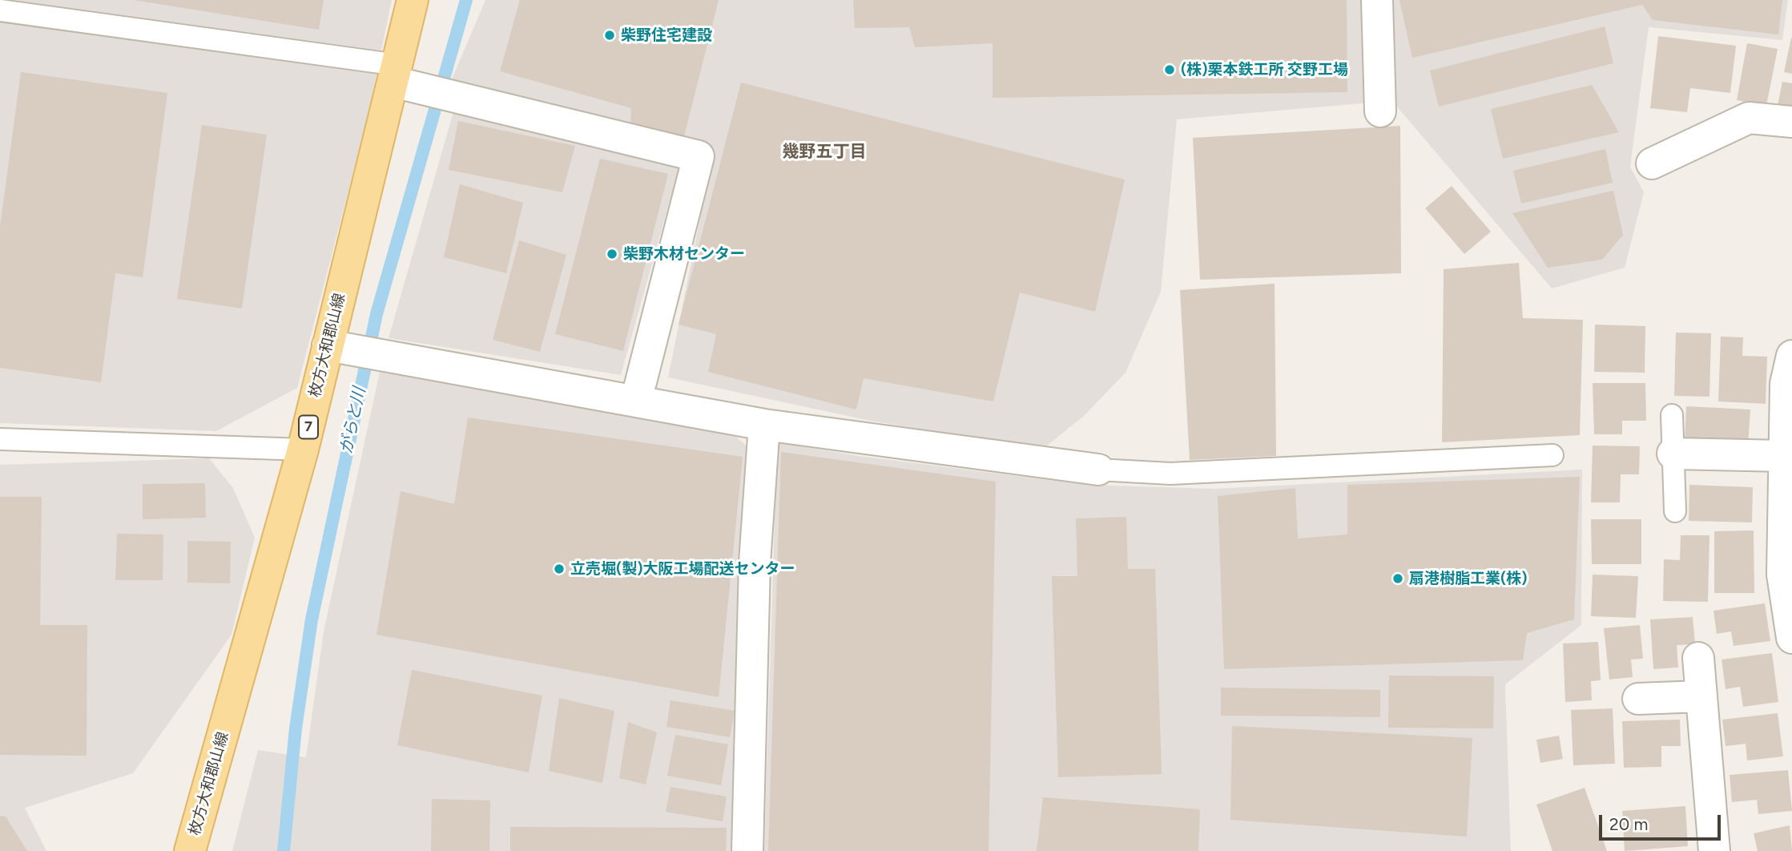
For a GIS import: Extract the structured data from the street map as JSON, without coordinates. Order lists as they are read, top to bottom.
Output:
{
  "streets": {
    "main road": ["枚方大和郡山線", "7"]
  },
  "districts": ["幾野五丁目"],
  "water": ["がらと川"],
  "places": [
    "柴野住宅建設",
    "(株)栗本鉄工所 交野工場",
    "柴野木材センター",
    "立売堀(製)大阪工場配送センター",
    "扇港樹脂工業(株)"
  ],
  "scale_bar": "20 m"
}
